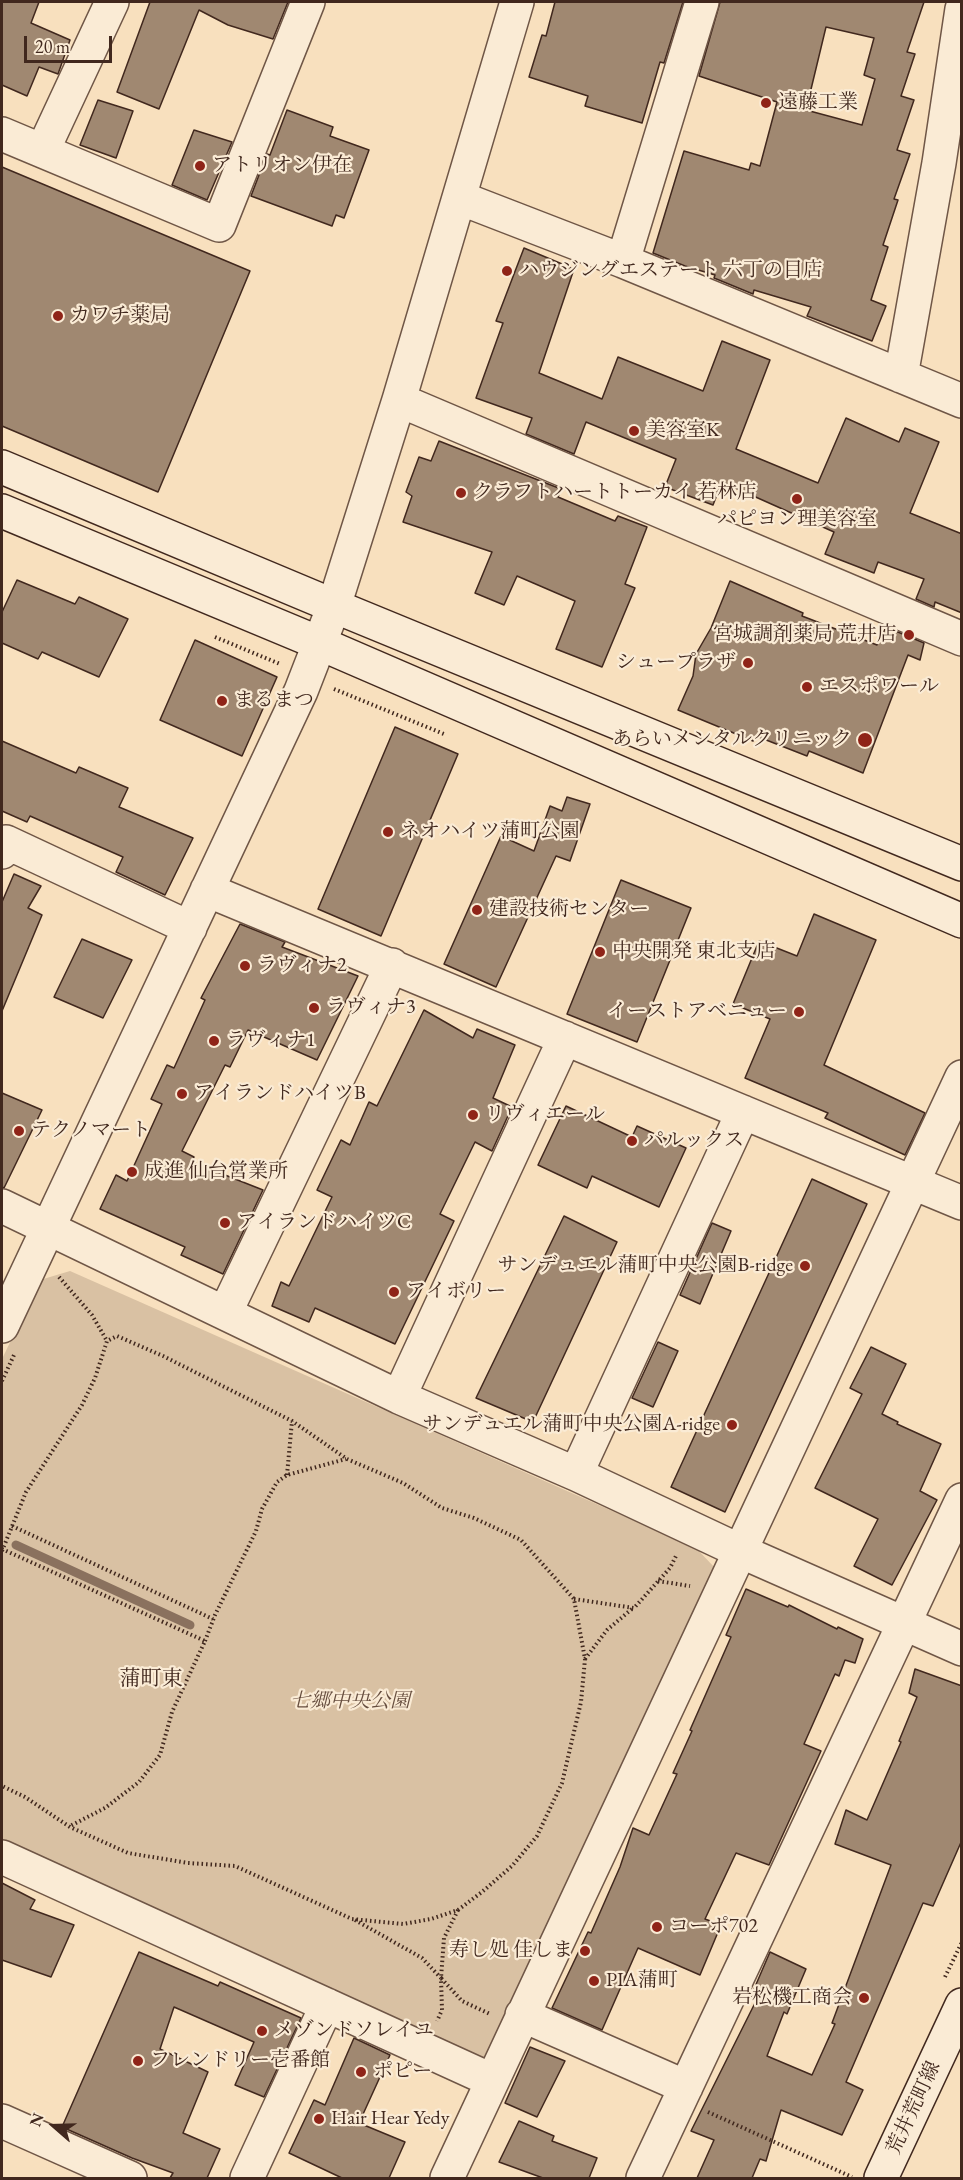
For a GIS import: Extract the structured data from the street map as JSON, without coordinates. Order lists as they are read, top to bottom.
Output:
{
  "streets": {
    "street": ["荒井荒町線"]
  },
  "districts": ["蒲町東"],
  "parks": ["七郷中央公園"],
  "places": [
    "遠藤工業",
    "アトリオン伊在",
    "ハウジングエステート 六丁の目店",
    "カワチ薬局",
    "美容室K",
    "クラフトハートトーカイ 若林店",
    "パピヨン理美容室",
    "宮城調剤薬局 荒井店",
    "シュープラザ",
    "エスポワール",
    "まるまつ",
    "あらいメンタルクリニック",
    "ネオハイツ蒲町公園",
    "建設技術センター",
    "中央開発 東北支店",
    "ラヴィナ2",
    "ラヴィナ3",
    "イーストアベニュー",
    "ラヴィナ1",
    "アイランドハイツB",
    "リヴィエール",
    "テクノマート",
    "パルックス",
    "成進 仙台営業所",
    "アイランドハイツC",
    "サンデュエル蒲町中央公園B-ridge",
    "アイボリー",
    "サンデュエル蒲町中央公園A-ridge",
    "コーポ702",
    "寿し処 佳しま",
    "PIA蒲町",
    "岩松機工商会",
    "メゾンドソレイユ",
    "フレンドリー壱番館",
    "ポピー",
    "Hair Hear Yedy"
  ],
  "scale_bar": "20 m",
  "north": "left"
}
